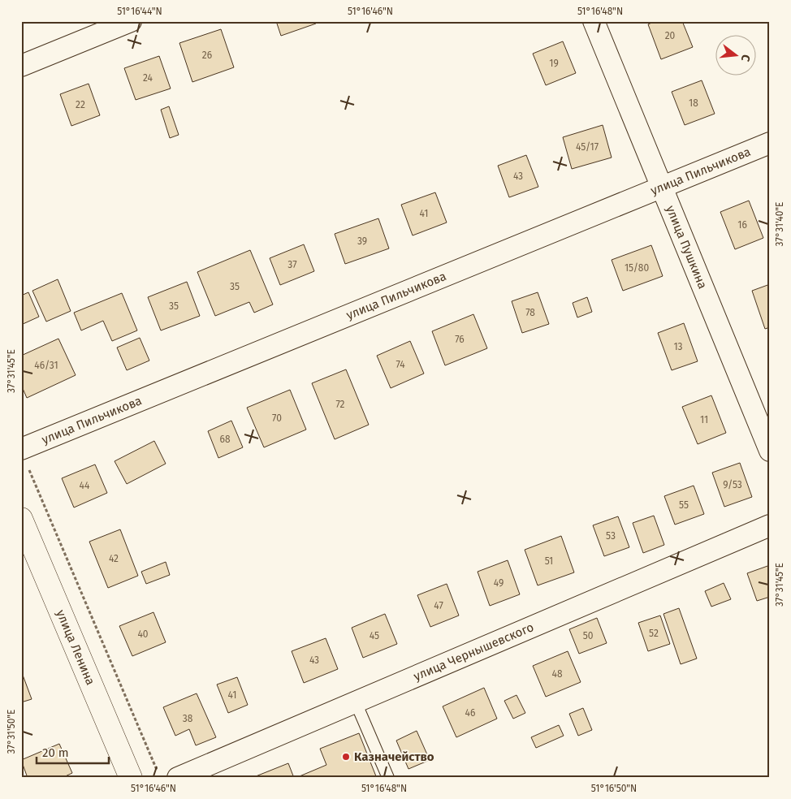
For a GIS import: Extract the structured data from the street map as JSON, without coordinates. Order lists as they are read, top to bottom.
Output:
{
  "streets": {
    "main road": ["улица Ленина"],
    "street": ["улица Пильчикова", "улица Пушкина", "улица Чернышевского"]
  },
  "crossings": [
    ["улица Пильчикова", "улица Пушкина"]
  ],
  "places": ["Казначейство"],
  "house_numbers": [
    "20",
    "26",
    "19",
    "24",
    "18",
    "22",
    "45/17",
    "43",
    "41",
    "16",
    "39",
    "37",
    "15/80",
    "35",
    "35",
    "78",
    "76",
    "13",
    "74",
    "46/31",
    "72",
    "70",
    "11",
    "68",
    "9/53",
    "44",
    "55",
    "53",
    "42",
    "51",
    "49",
    "47",
    "52",
    "40",
    "45",
    "50",
    "43",
    "48",
    "41",
    "46",
    "38"
  ],
  "scale_bar": "20 m",
  "north": "right",
  "coordinates": [
    "51°16'44\"N",
    "51°16'46\"N",
    "51°16'48\"N",
    "37°31'40\"E",
    "37°31'45\"E",
    "37°31'50\"E",
    "51°16'50\"N"
  ]
}
